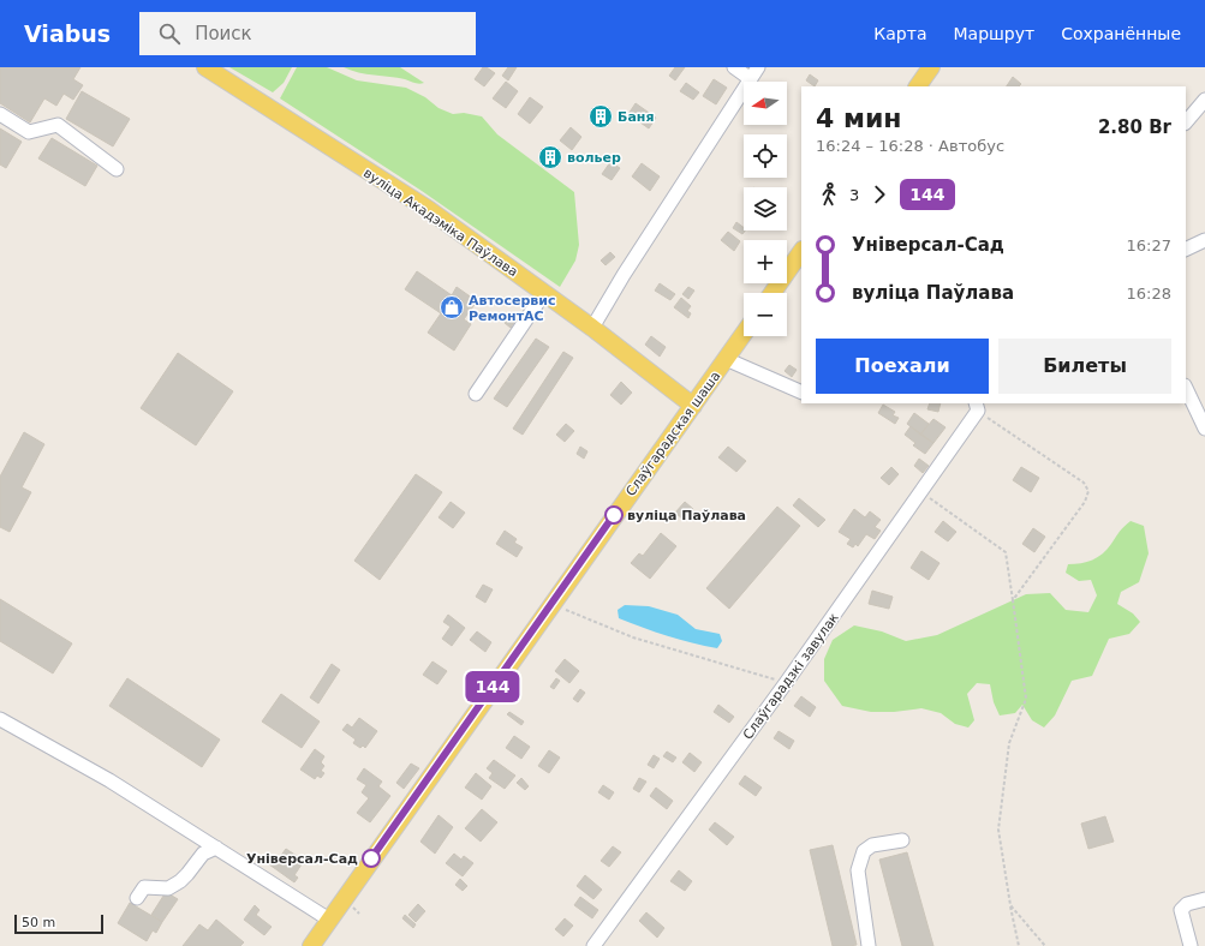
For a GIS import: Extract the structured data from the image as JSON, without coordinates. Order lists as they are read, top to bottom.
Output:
{
  "streets": {
    "main road": ["вуліца Акадэміка Паўлава", "Слаўгарадская шаша"],
    "street": ["Слаўгарадзкі завулак"]
  },
  "crossings": [
    ["вуліца Акадэміка Паўлава", "Слаўгарадская шаша"]
  ],
  "places": {
    "building": ["Баня", "вольер"],
    "shop": ["Автосервис РемонтАС"],
    "other": ["вуліца Паўлава", "Універсал-Сад"]
  },
  "lines": ["bus line 144"],
  "scale_bar": "50 m",
  "north": "left",
  "page": {
    "header": "Viabus",
    "search": "Поиск",
    "nav": ["Карта", "Маршрут", "Сохранённые"],
    "on_map": "144",
    "map_buttons": ["+", "−"],
    "heading": ["4 мин", "16:24 – 16:28 · Автобус", "2.80 Br"],
    "legs": ["3", "144"],
    "list": [
      {
        "name": "Універсал-Сад",
        "value": "16:27"
      },
      {
        "name": "вуліца Паўлава",
        "value": "16:28"
      }
    ],
    "buttons": ["Поехали", "Билеты"],
    "scale": "50 m"
  }
}
